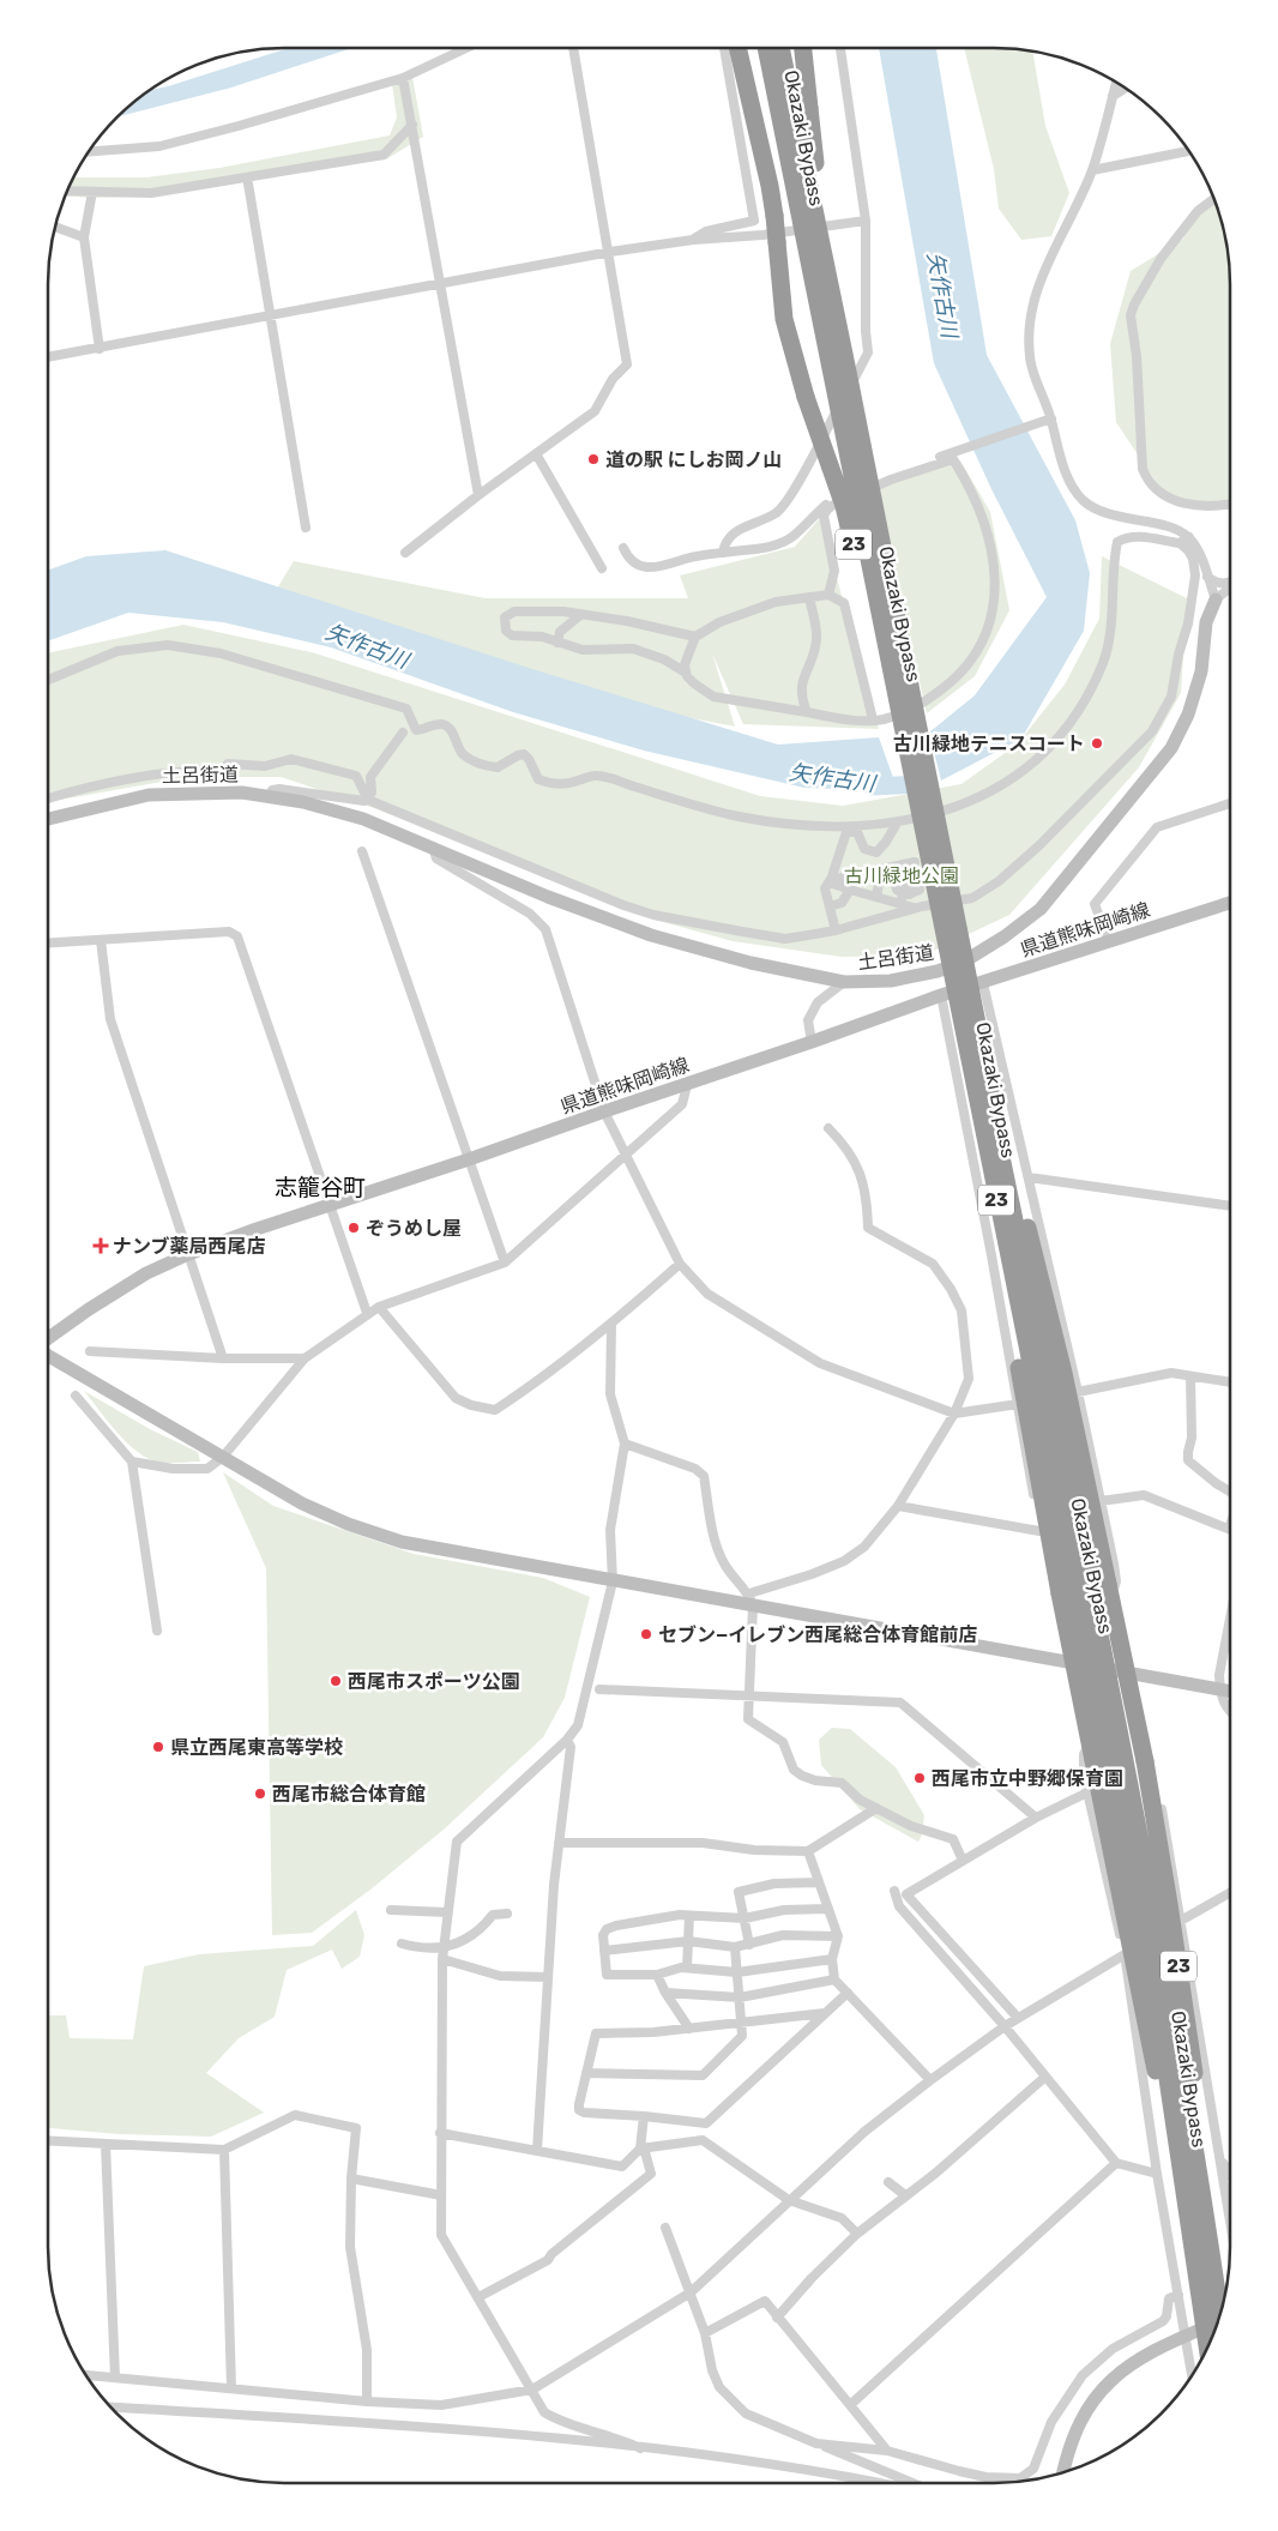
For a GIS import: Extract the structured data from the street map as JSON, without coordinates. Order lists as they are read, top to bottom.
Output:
{
  "streets": {
    "highway": ["Okazaki Bypass", "23"],
    "street": ["土呂街道", "県道熊味岡崎線"]
  },
  "crossings": [
    ["Okazaki Bypass", "23"]
  ],
  "districts": ["志籠谷町"],
  "water": ["矢作古川"],
  "parks": ["古川緑地公園"],
  "places": {
    "other": [
      "道の駅 にしお岡ノ山",
      "古川緑地テニスコート",
      "ぞうめし屋",
      "セブン−イレブン西尾総合体育館前店",
      "西尾市スポーツ公園",
      "県立西尾東高等学校",
      "西尾市立中野郷保育園",
      "西尾市総合体育館"
    ],
    "health": ["ナンブ薬局西尾店"]
  }
}
